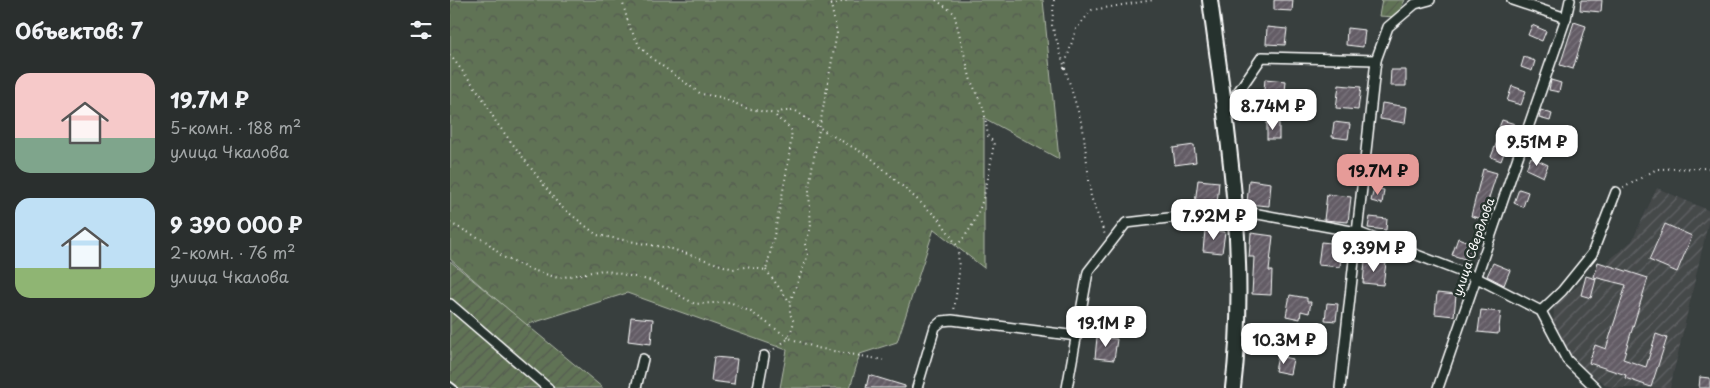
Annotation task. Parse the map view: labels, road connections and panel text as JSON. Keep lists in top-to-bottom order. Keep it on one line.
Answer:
{"streets":{"street":["улица Свердлова"]},"page":{"heading":"Объектов: 7","list":[{"name":"19.7M ₽","note":"5-комн. · 188 m² · улица Чкалова"},{"name":"9 390 000 ₽","note":"2-комн. · 76 m² · улица Чкалова"}],"price":["8.74M ₽","9.51M ₽","19.7M ₽","7.92M ₽","9.39M ₽","19.1M ₽","10.3M ₽"]}}
